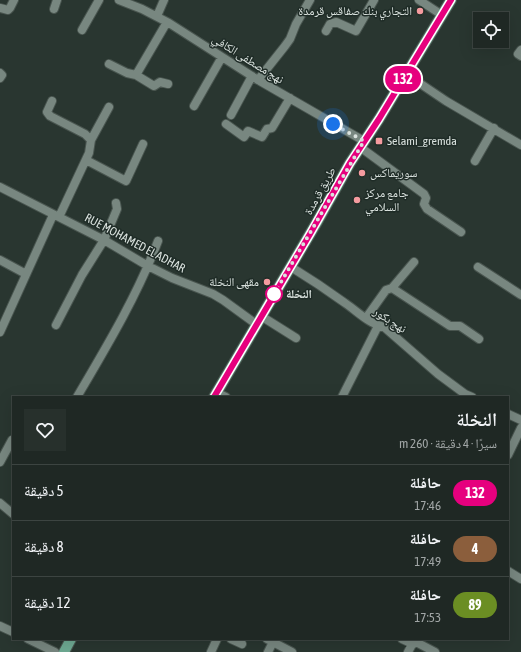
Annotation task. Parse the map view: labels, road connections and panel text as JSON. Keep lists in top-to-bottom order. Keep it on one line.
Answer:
{"streets":{"main road":["طريق قرمدة"],"street":["نهج مصطفى الكافي","RUE MOHAMED EL ADHAR","نهج بكور"]},"crossings":[["نهج مصطفى الكافي","طريق قرمدة"],["طريق قرمدة","RUE MOHAMED EL ADHAR"],["طريق قرمدة","نهج بكور"]],"places":{"other":["التجاري بنك صفاقس قرمدة","سوريماكس","جامع مركز السلامي","مقهى النخلة","النخلة"],"transit":["Selami_gremda"]},"lines":["bus line 132"],"page":{"on_map":"132","heading":["النخلة","سيرًا · 4 دقيقة · 260 m"],"list":[{"mark":"132","name":"حافلة","note":"17:46","value":"5 دقيقة"},{"mark":"4","name":"حافلة","note":"17:49","value":"8 دقيقة"},{"mark":"89","name":"حافلة","note":"17:53","value":"12 دقيقة"}]}}
